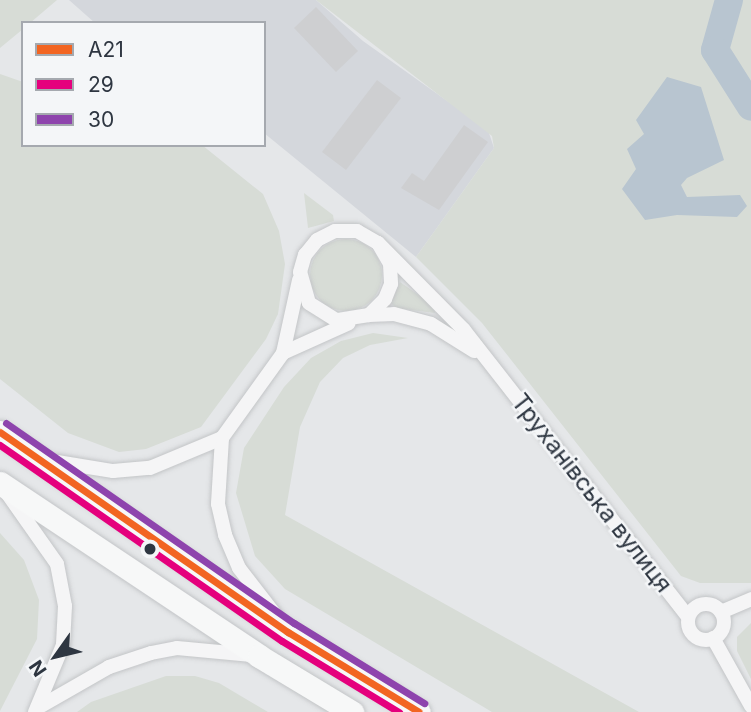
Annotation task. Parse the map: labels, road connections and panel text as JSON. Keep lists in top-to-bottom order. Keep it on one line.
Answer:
{"streets":{"street":["Труханівська вулиця"]},"lines":["transit line 30","transit line А21","transit line 29"],"legend":["А21","29","30"],"north":"bottom left"}
